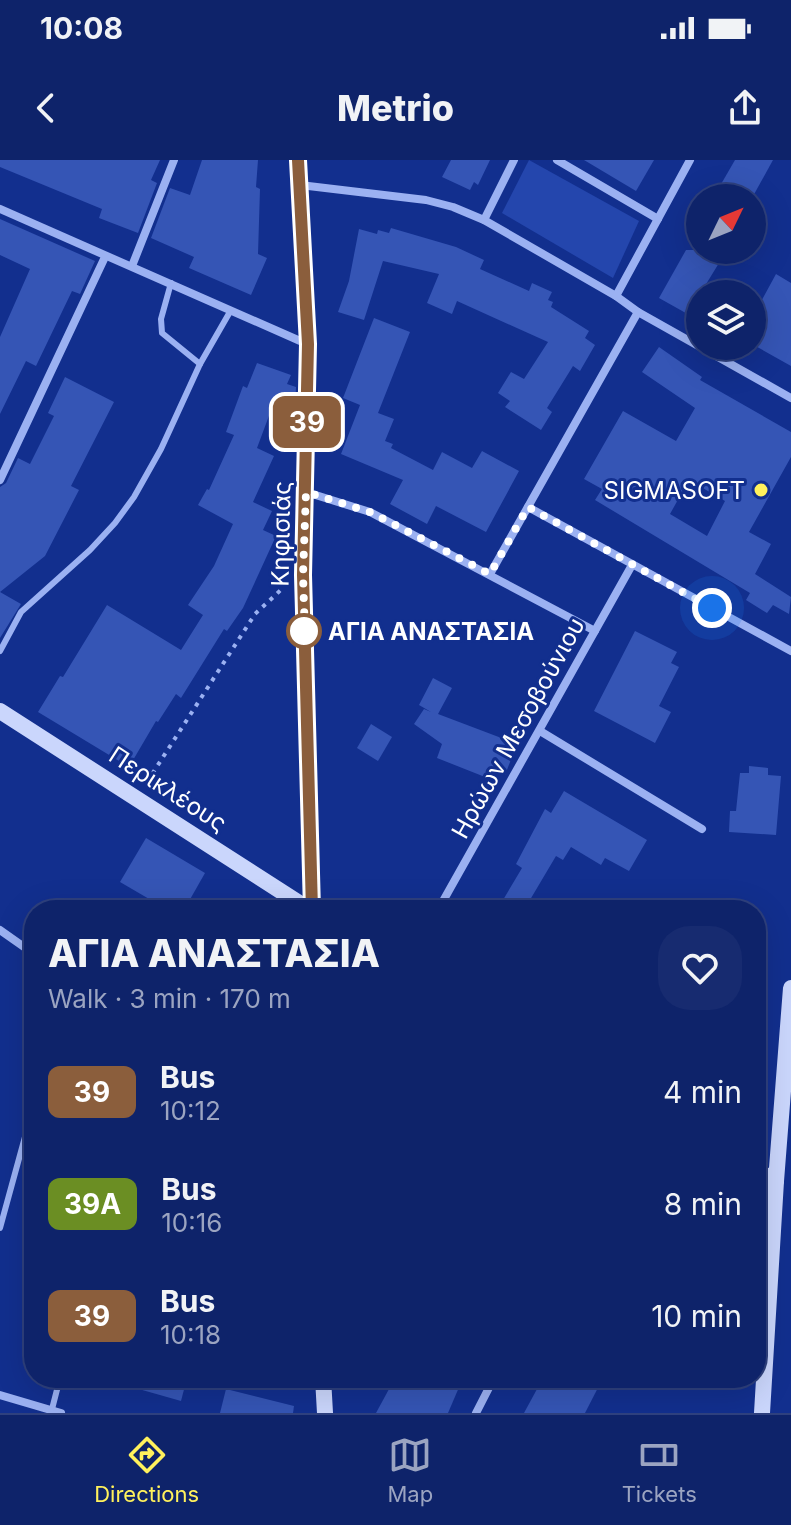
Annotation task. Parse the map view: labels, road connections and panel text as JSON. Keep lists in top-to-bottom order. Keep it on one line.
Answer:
{"streets":{"street":["Κηφισιάς","Ηρώων Μεσοβούνιου","Περικλέους"]},"places":["SIGMASOFT","ΑΓΙΑ ΑΝΑΣΤΑΣΙΑ"],"lines":["bus line 39"],"north":"top right","page":{"status":"10:08","header":"Metrio","on_map":"39","heading":["ΑΓΙΑ ΑΝΑΣΤΑΣΙΑ","Walk · 3 min · 170 m"],"list":[{"mark":"39","name":"Bus","note":"10:12","value":"4 min"},{"mark":"39Α","name":"Bus","note":"10:16","value":"8 min"},{"mark":"39","name":"Bus","note":"10:18","value":"10 min"}],"tabs":["Directions","Map","Tickets"]}}
